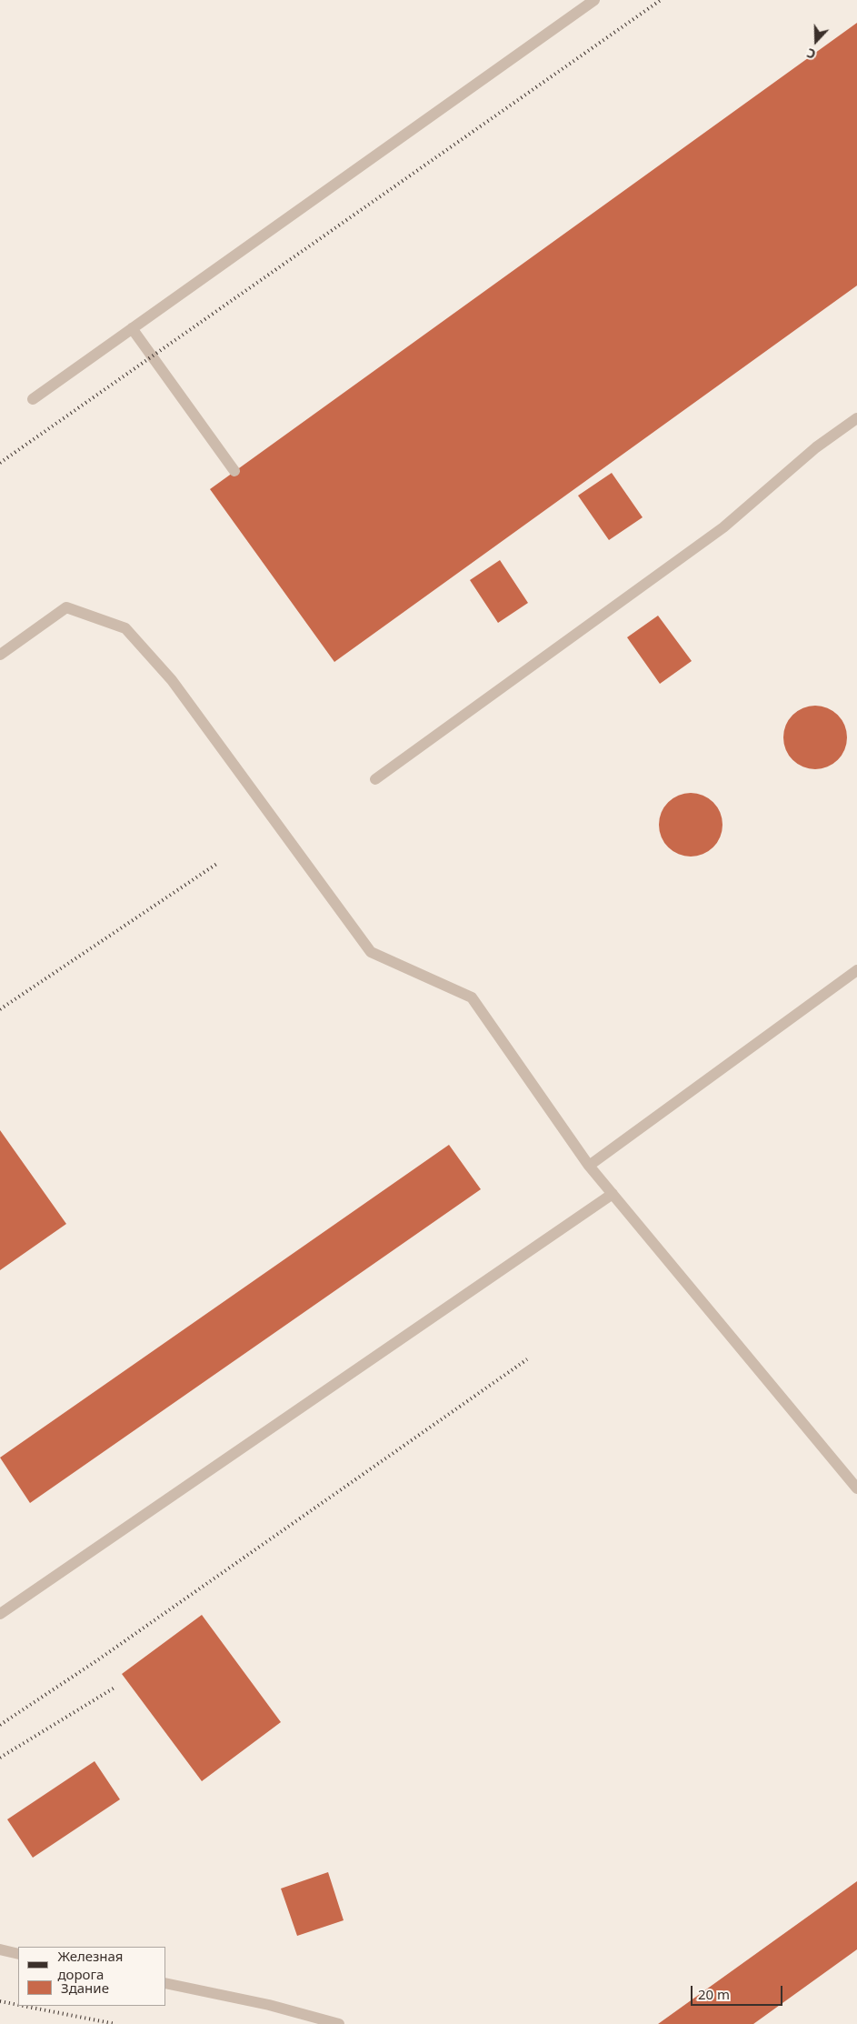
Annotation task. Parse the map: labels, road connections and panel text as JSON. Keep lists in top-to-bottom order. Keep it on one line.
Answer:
{"legend":["Железная дорога","Здание"],"scale_bar":"20 m","north":"bottom"}
